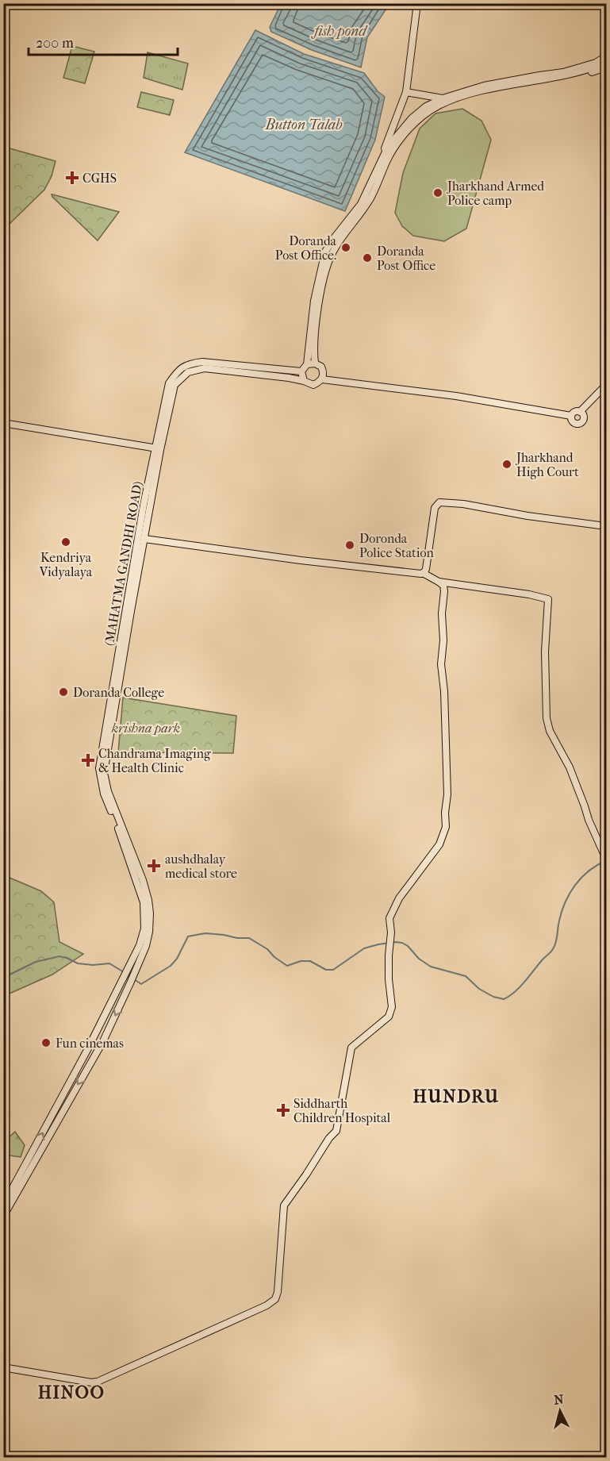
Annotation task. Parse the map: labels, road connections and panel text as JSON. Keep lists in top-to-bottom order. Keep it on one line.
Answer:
{"streets":{"main road":["(MAHATMA GANDHI ROAD)"]},"districts":["HUNDRU","HINOO"],"water":["fish pond","Button Talab"],"parks":["krishna park"],"places":{"health":["CGHS","Chandrama Imaging & Health Clinic","aushdhalay medical store","Siddharth Children Hospital"],"other":["Jharkhand Armed Police camp","Doranda Post Office.","Doranda Post Office","Jharkhand High Court","Kendriya Vidyalaya","Doronda Police Station","Doranda College","Fun cinemas"]},"scale_bar":"200 m","north":"top"}
